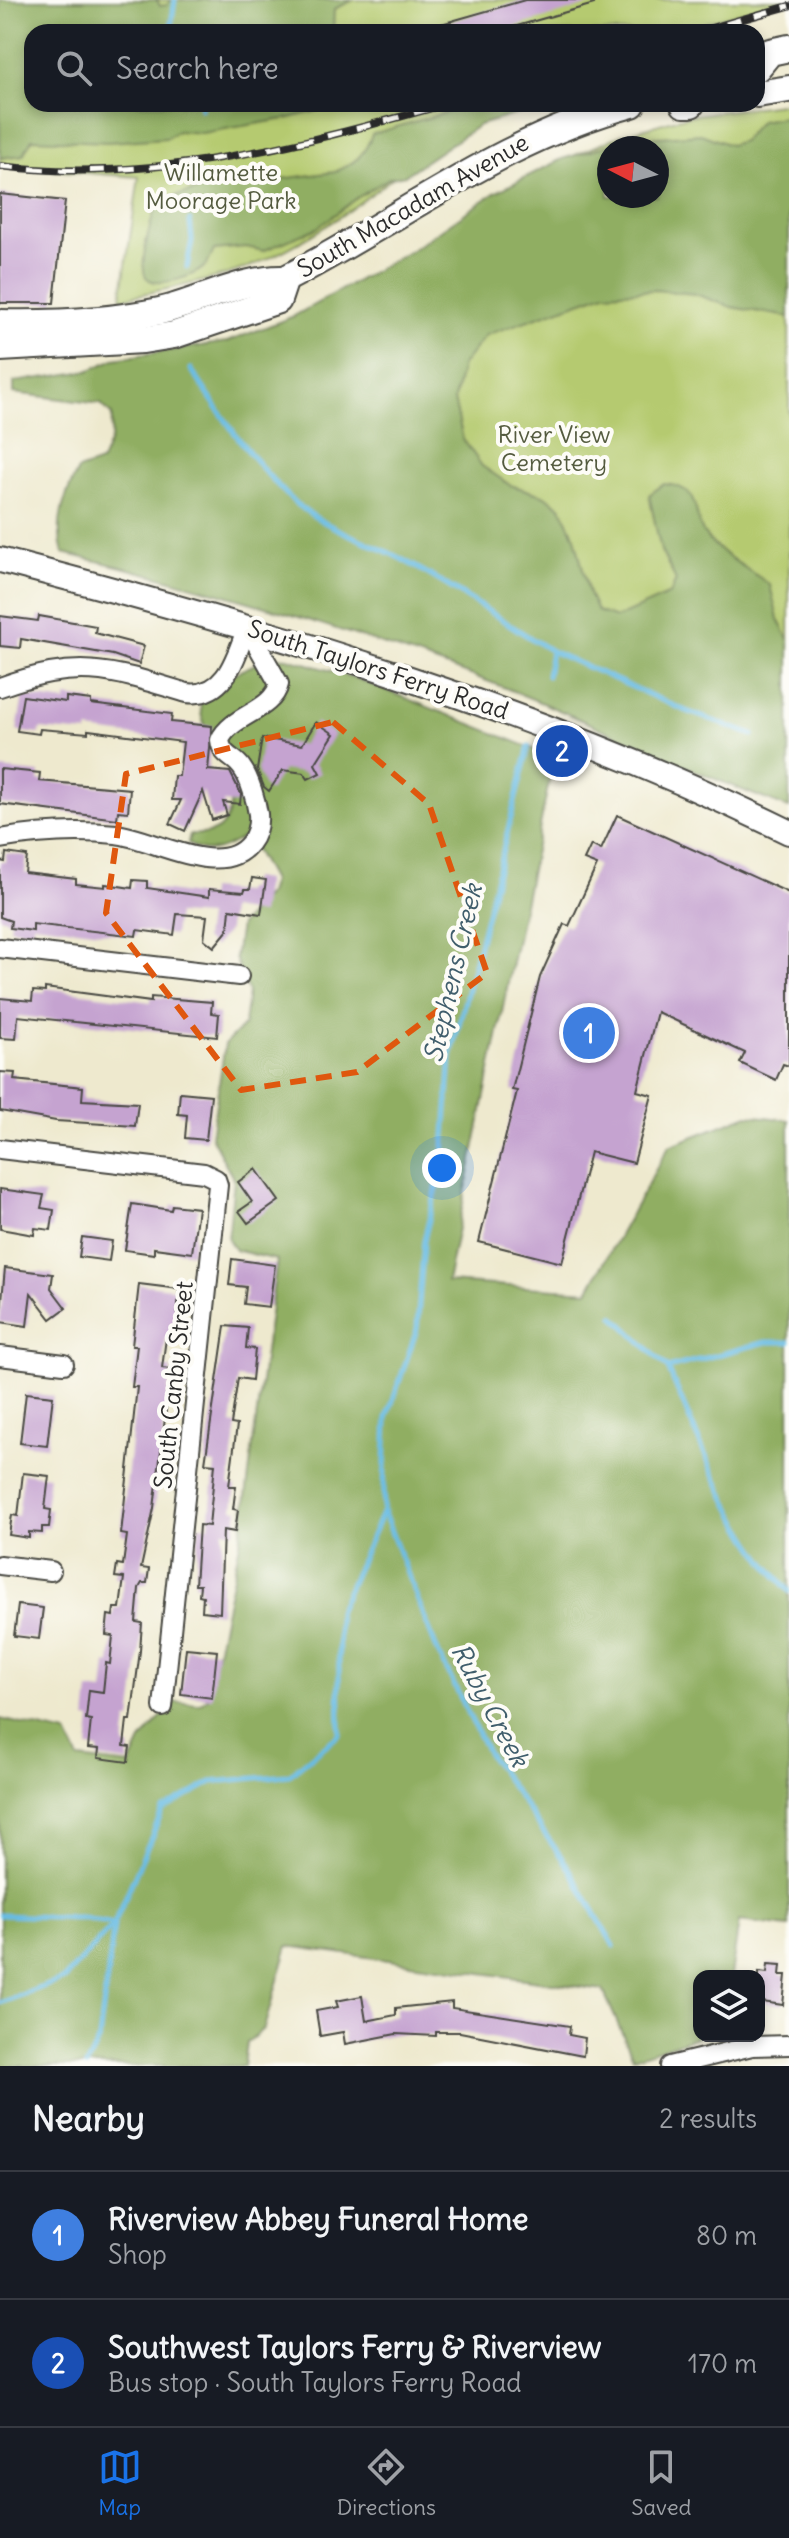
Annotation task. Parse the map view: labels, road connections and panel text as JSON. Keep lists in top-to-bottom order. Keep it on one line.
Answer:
{"streets":{"main road":["South Macadam Avenue","South Taylors Ferry Road"],"street":["South Canby Street"]},"water":["Stephens Creek","Ruby Creek"],"parks":["Willamette Moorage Park","River View Cemetery"],"north":"left","page":{"search":"Search here","pins":["2","1"],"heading":["Nearby","2 results"],"list":[{"mark":"1","name":"Riverview Abbey Funeral Home","note":"Shop","value":"80 m"},{"mark":"2","name":"Southwest Taylors Ferry & Riverview","note":"Bus stop · South Taylors Ferry Road","value":"170 m"}],"nav":["Map","Directions","Saved"]}}
